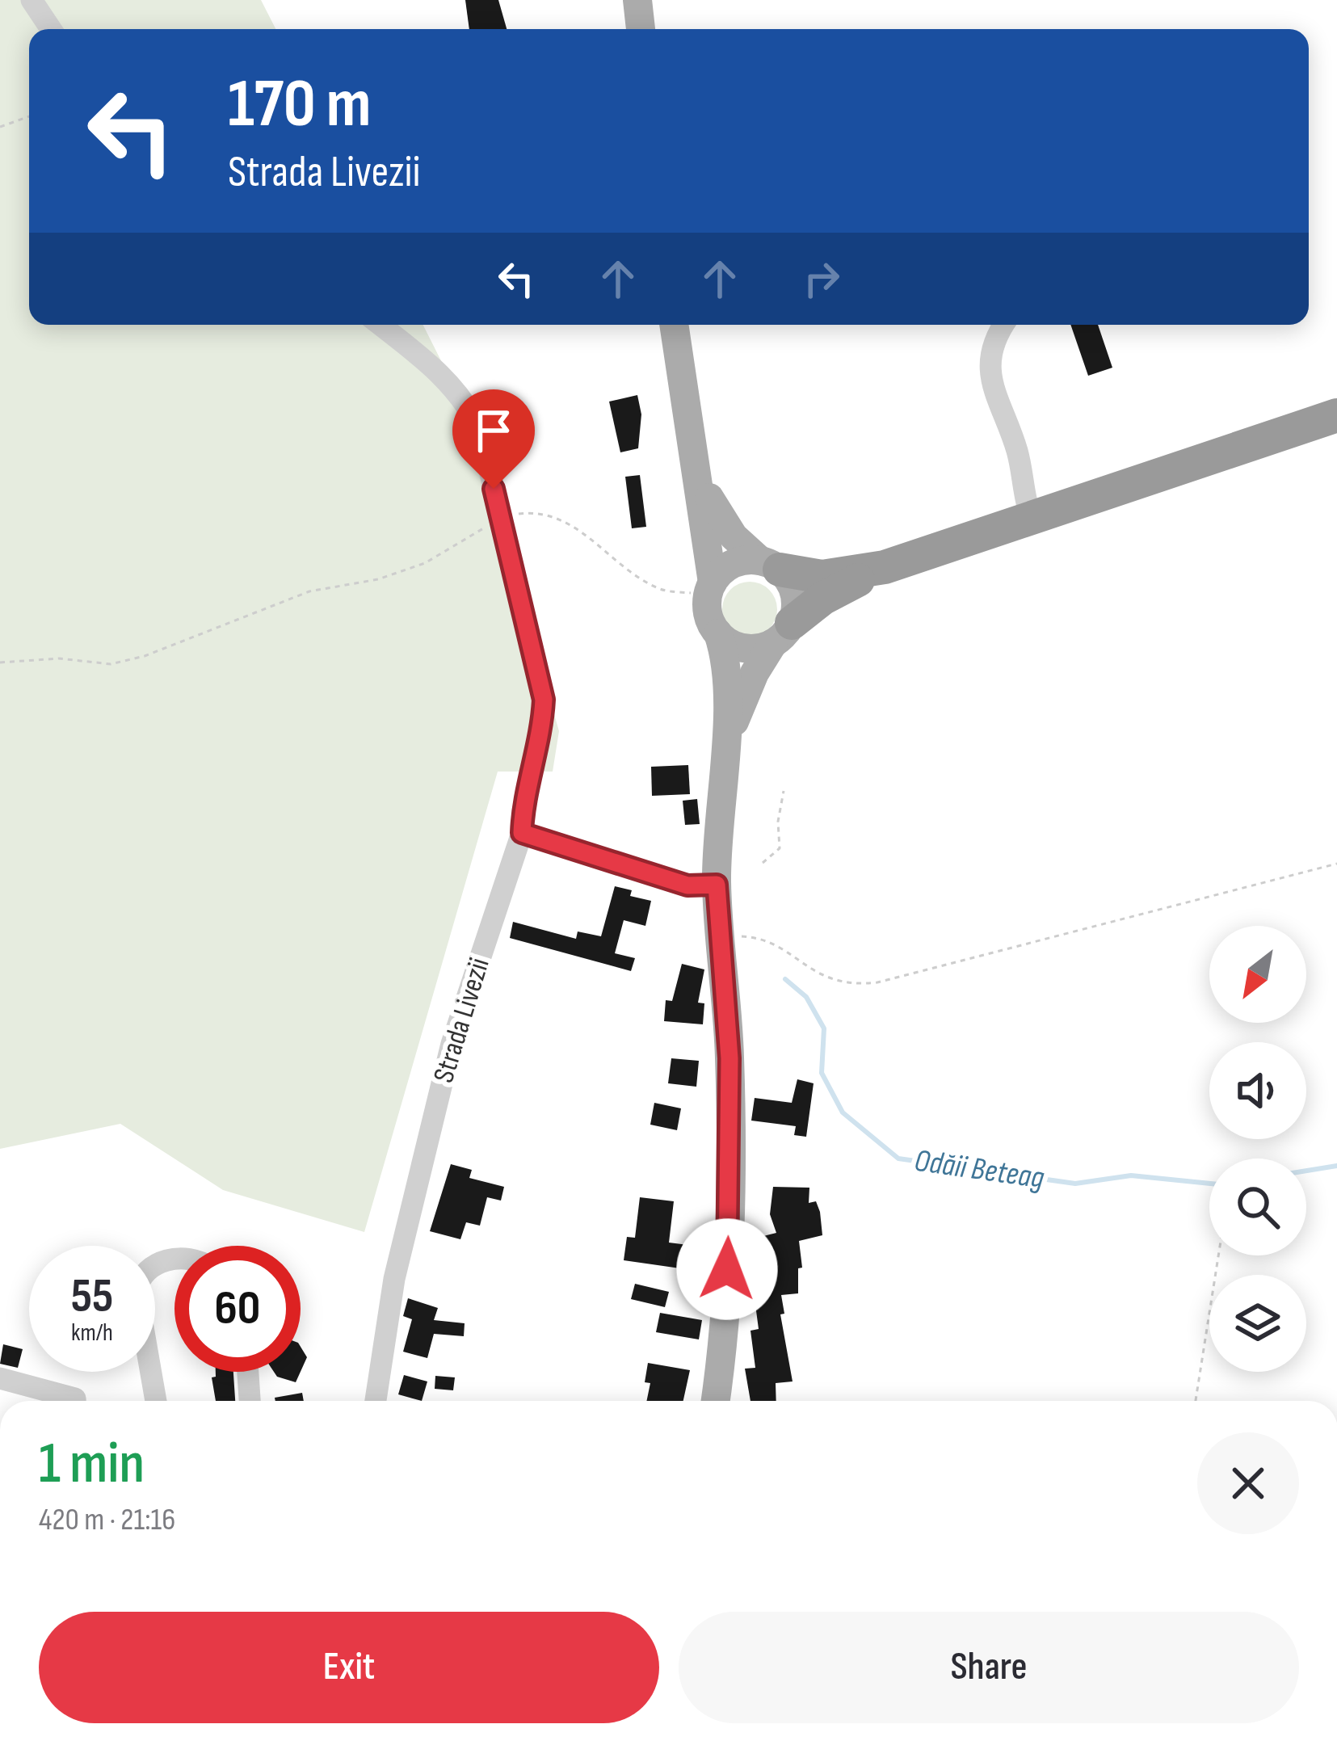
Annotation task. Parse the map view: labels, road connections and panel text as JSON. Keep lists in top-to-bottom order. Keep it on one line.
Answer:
{"streets":{"street":["Strada Livezii"]},"water":["Odăii Beteag"],"north":"bottom left","page":{"turn":["170 m","Strada Livezii"],"speed":"55 km/h","limit":"60","heading":["1 min","420 m · 21:16"],"buttons":["Exit","Share"]}}
